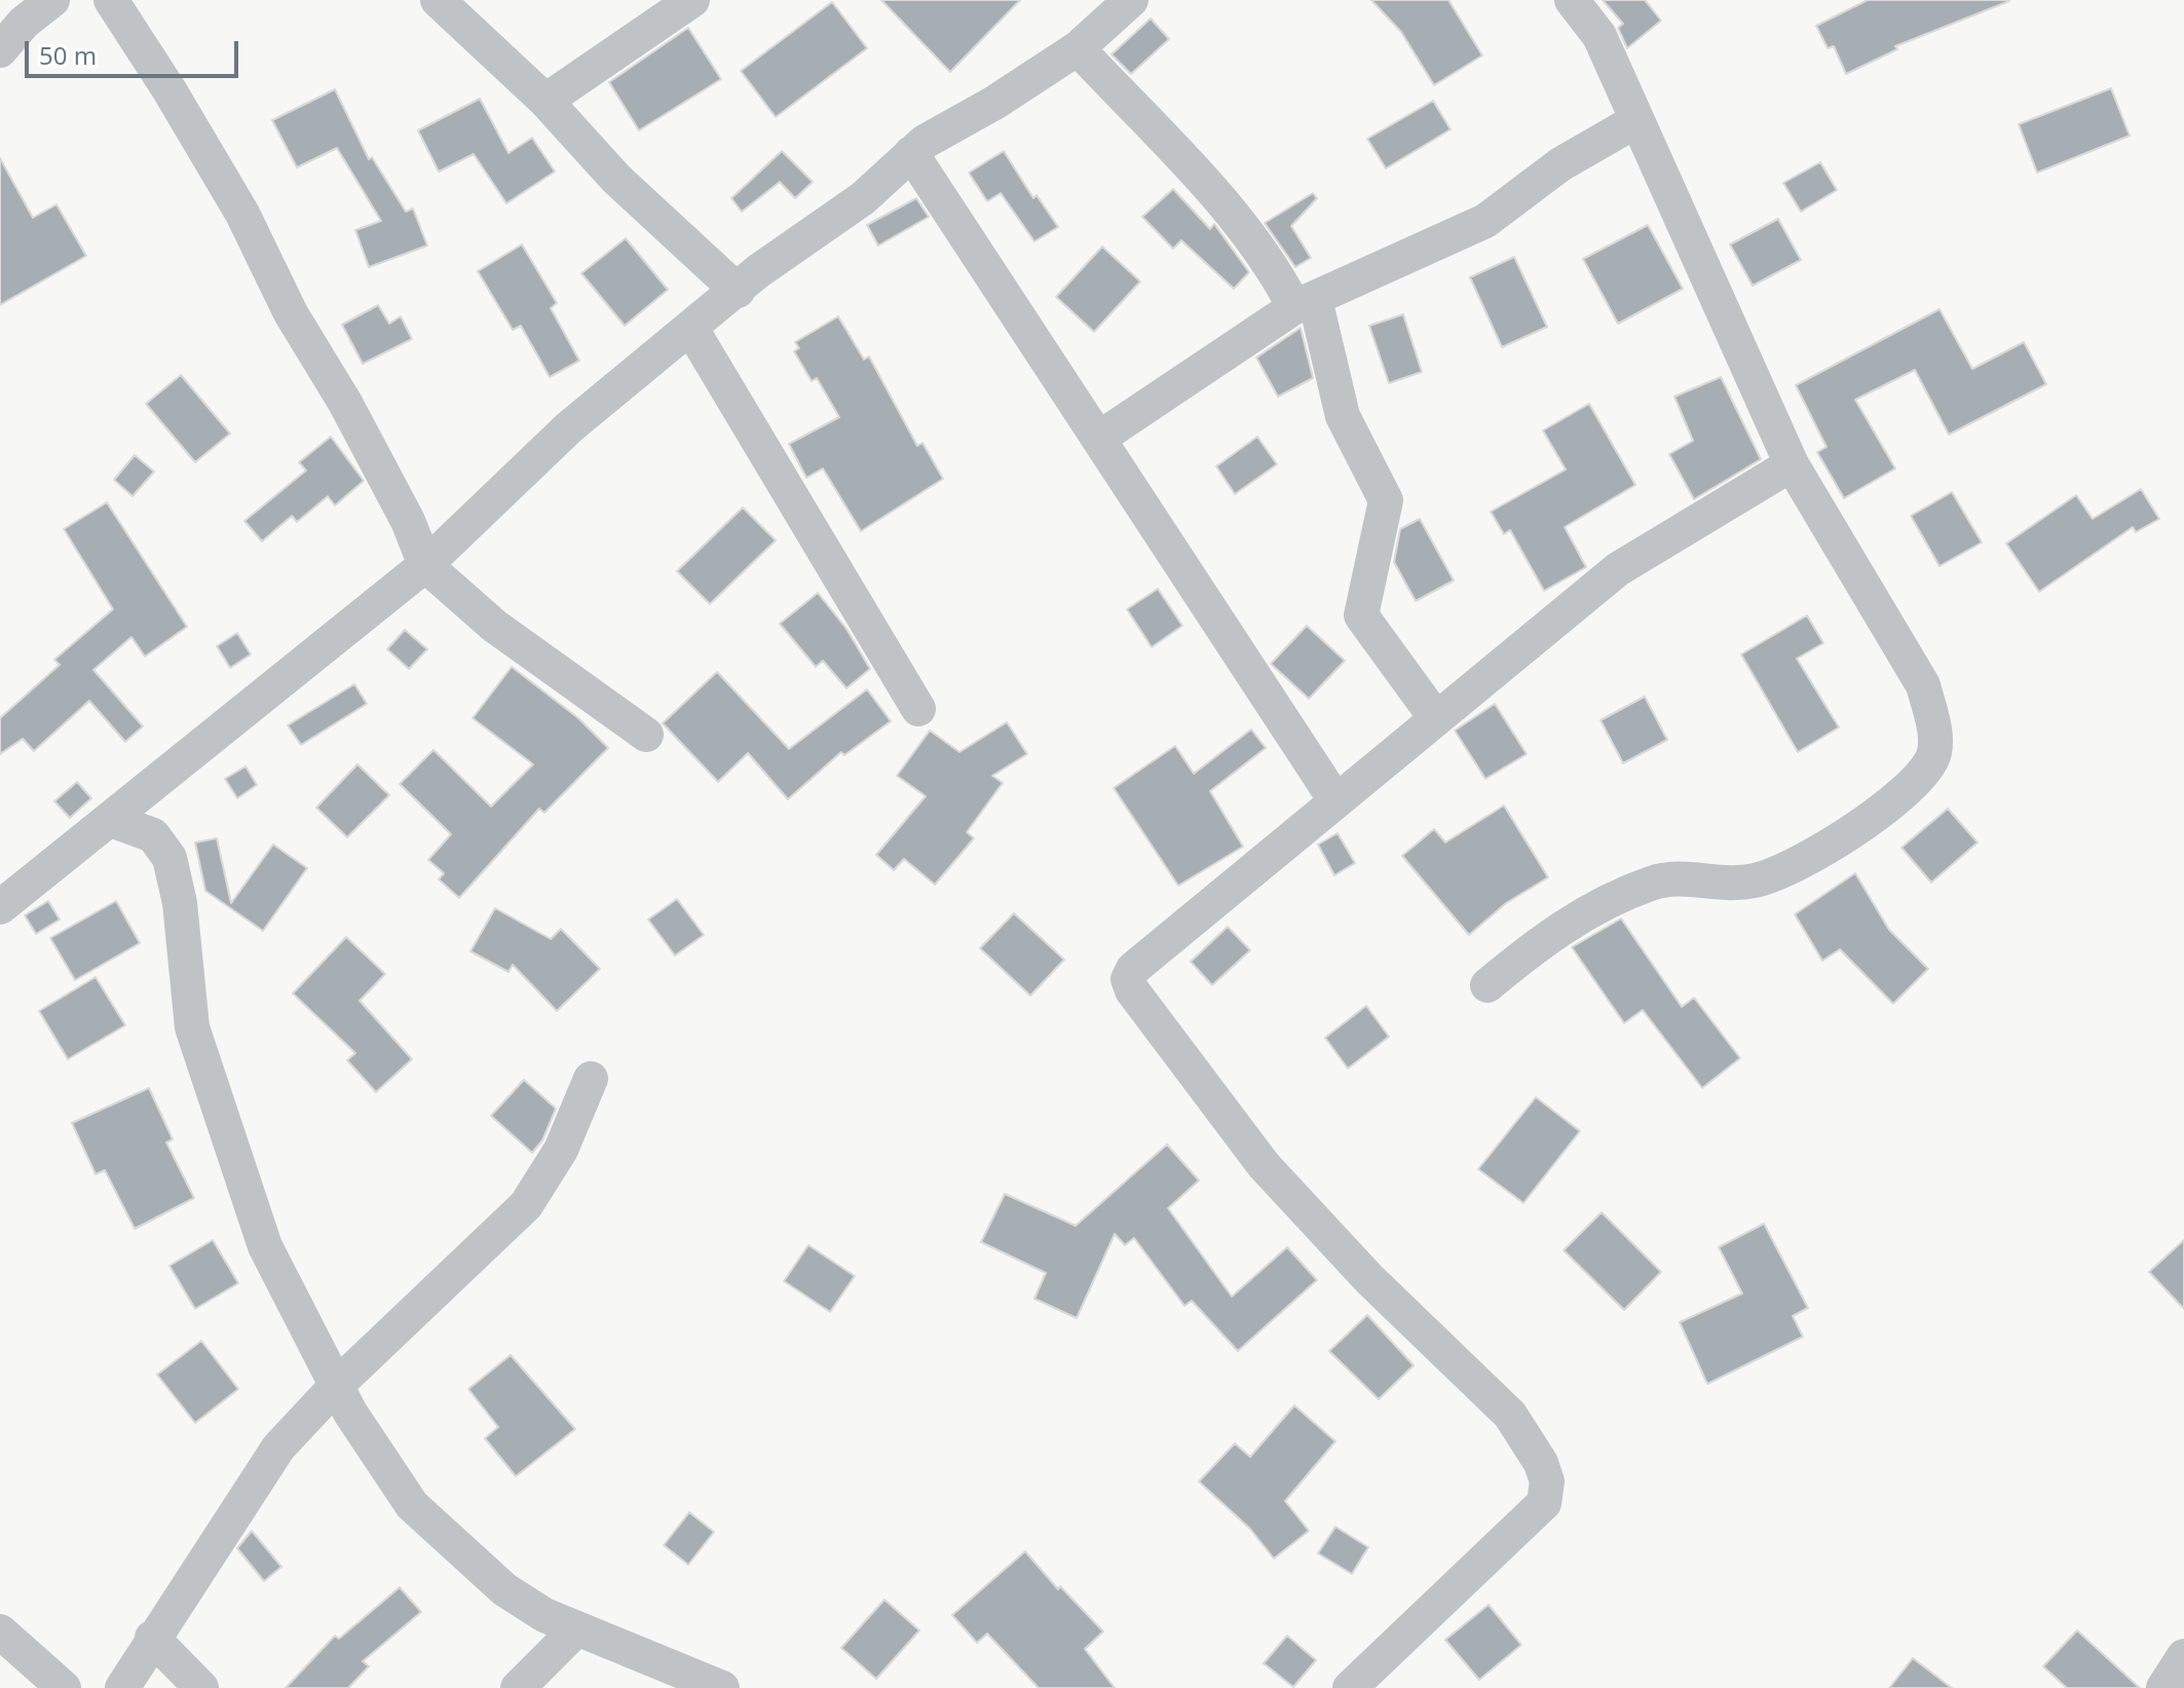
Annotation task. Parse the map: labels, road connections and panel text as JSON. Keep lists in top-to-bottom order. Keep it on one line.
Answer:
{"scale_bar":"50 m"}
